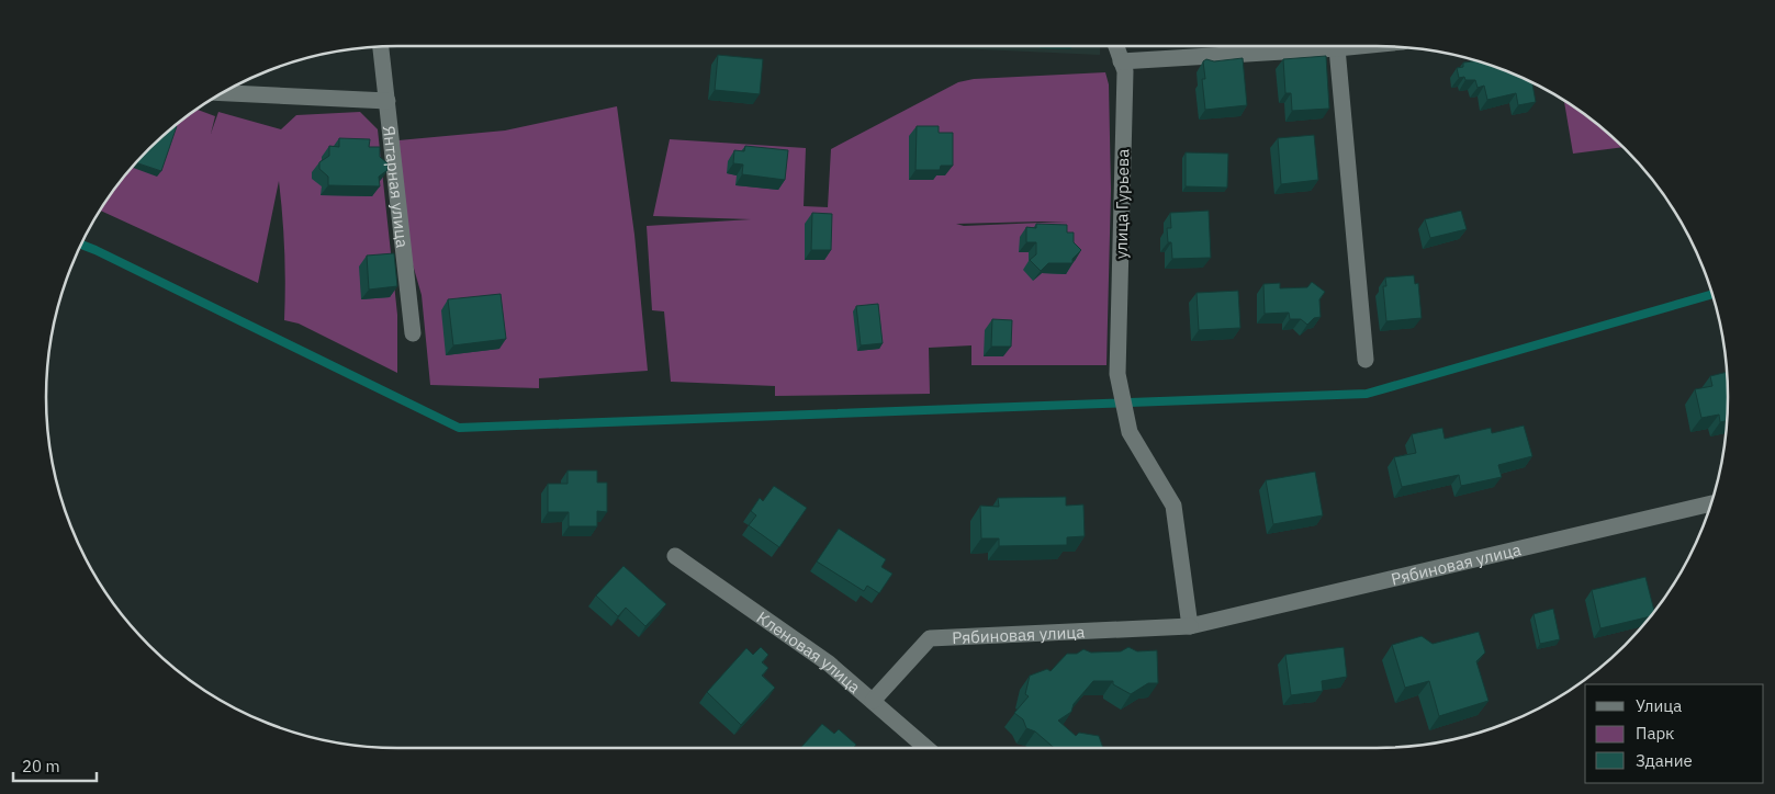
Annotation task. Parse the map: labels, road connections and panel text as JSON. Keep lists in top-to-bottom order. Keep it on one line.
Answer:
{"streets":{"street":["Янтарная улица","улица Гурьева","Рябиновая улица","Кленовая улица"]},"crossings":[["улица Гурьева","Рябиновая улица"],["Рябиновая улица","Кленовая улица"]],"legend":["Улица","Парк","Здание"],"scale_bar":"20 m"}
